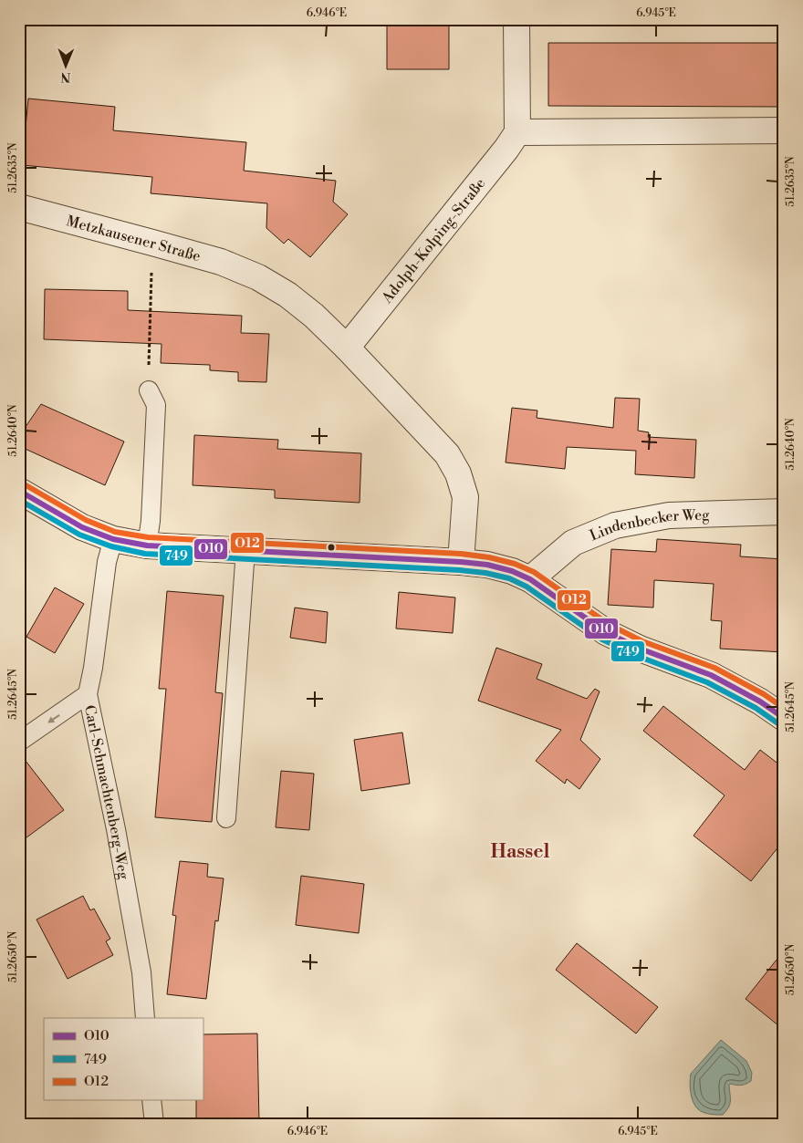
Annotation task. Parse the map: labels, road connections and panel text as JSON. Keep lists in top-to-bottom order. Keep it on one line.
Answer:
{"streets":{"street":["Metzkausener Straße","Adolph-Kolping-Straße","Lindenbecker Weg"],"lane":["Carl-Schmachtenberg-Weg"]},"crossings":[["Metzkausener Straße","Adolph-Kolping-Straße"]],"districts":["Hassel"],"lines":["transit line O12","transit line O10","transit line 749"],"legend":["O10","749","O12"],"north":"bottom","coordinates":["6.946°E","6.945°E","51.2635°N","51.2640°N","51.2645°N","51.2650°N"]}
